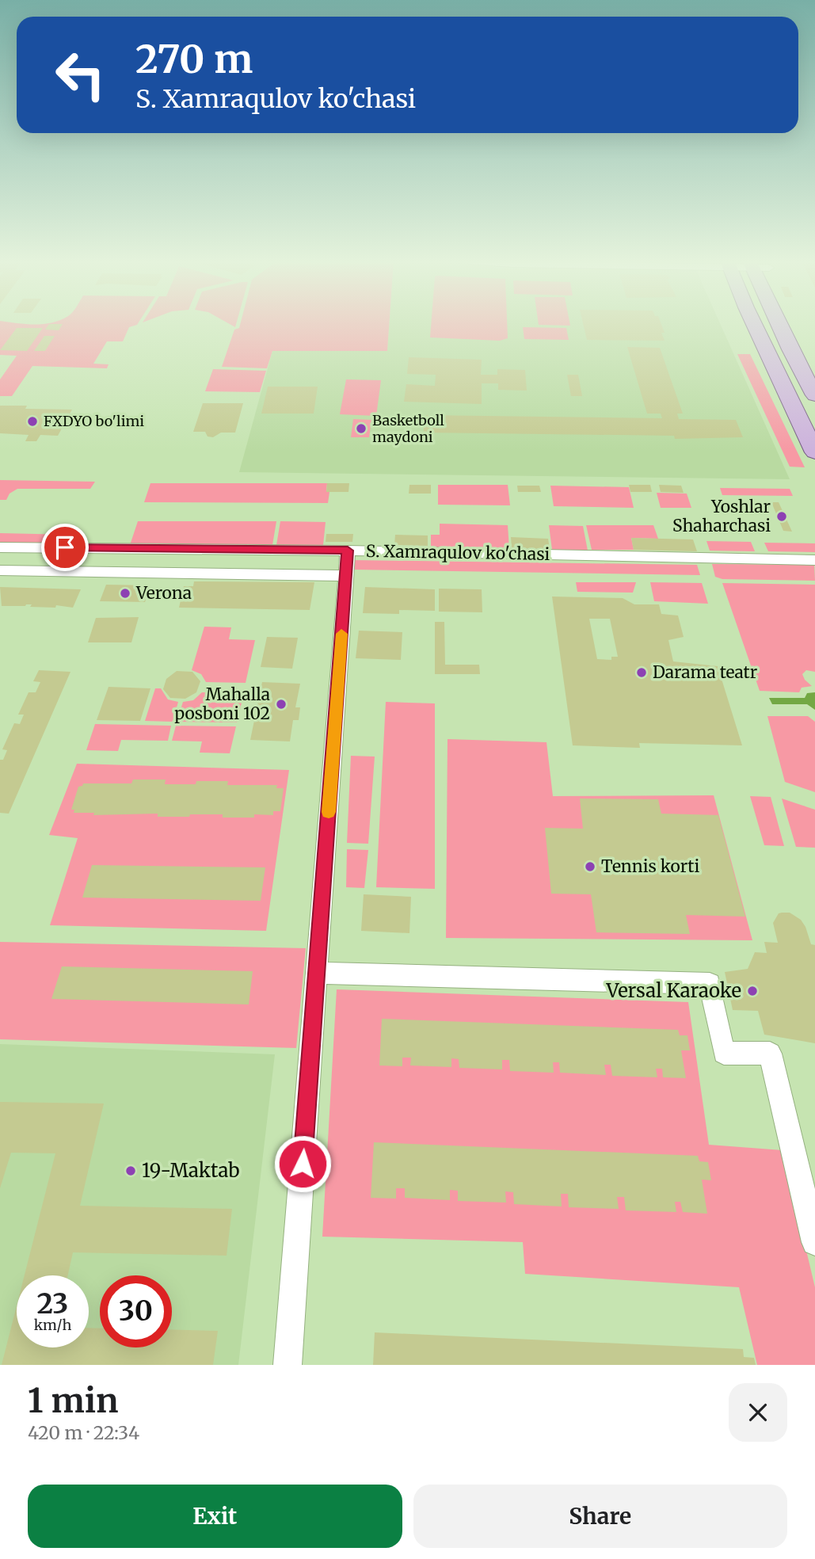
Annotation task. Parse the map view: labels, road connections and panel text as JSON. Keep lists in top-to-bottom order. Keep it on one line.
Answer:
{"streets":{"street":["S. Xamraqulov ko'chasi"]},"places":["FXDYO bo'limi","Basketboll maydoni","Yoshlar Shaharchasi","Verona","Darama teatr","Mahalla posboni 102","Tennis korti","Versal Karaoke","19-Maktab"],"page":{"turn":["270 m","S. Xamraqulov ko'chasi"],"speed":"23 km/h","limit":"30","heading":["1 min","420 m · 22:34"],"buttons":["Exit","Share"]}}
